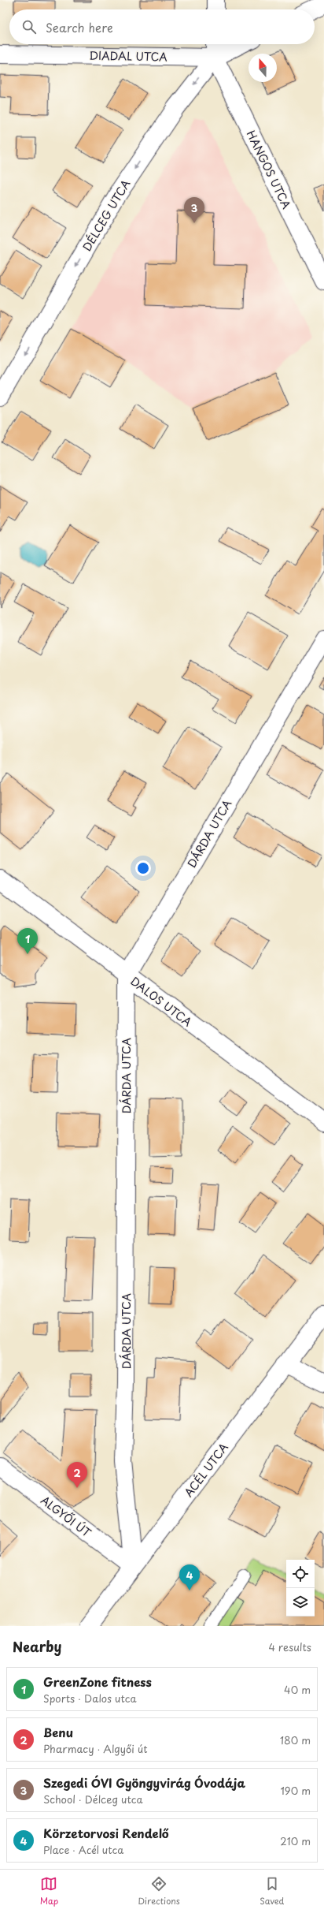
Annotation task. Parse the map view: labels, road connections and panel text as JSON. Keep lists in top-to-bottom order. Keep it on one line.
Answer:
{"streets":{"street":["DIADAL UTCA","HANGOS UTCA","DÉLCEG UTCA","DÁRDA UTCA","DALOS UTCA","ACÉL UTCA","ALGYŐI ÚT"]},"crossings":[["DIADAL UTCA","HANGOS UTCA"],["DIADAL UTCA","DÉLCEG UTCA"],["HANGOS UTCA","DÉLCEG UTCA"],["DÁRDA UTCA","DALOS UTCA"],["DÁRDA UTCA","ACÉL UTCA"],["DÁRDA UTCA","ALGYŐI ÚT"],["ACÉL UTCA","ALGYŐI ÚT"]],"one_way":["DÉLCEG UTCA"],"north":"top","page":{"search":"Search here","pins":["3","1","2","4"],"heading":["Nearby","4 results"],"list":[{"mark":"1","name":"GreenZone fitness","note":"Sports · Dalos utca","value":"40 m"},{"mark":"2","name":"Benu","note":"Pharmacy · Algyői út","value":"180 m"},{"mark":"3","name":"Szegedi ÓVI Gyöngyvirág Óvodája","note":"School · Délceg utca","value":"190 m"},{"mark":"4","name":"Körzetorvosi Rendelő","note":"Place · Acél utca","value":"210 m"}],"nav":["Map","Directions","Saved"]}}
